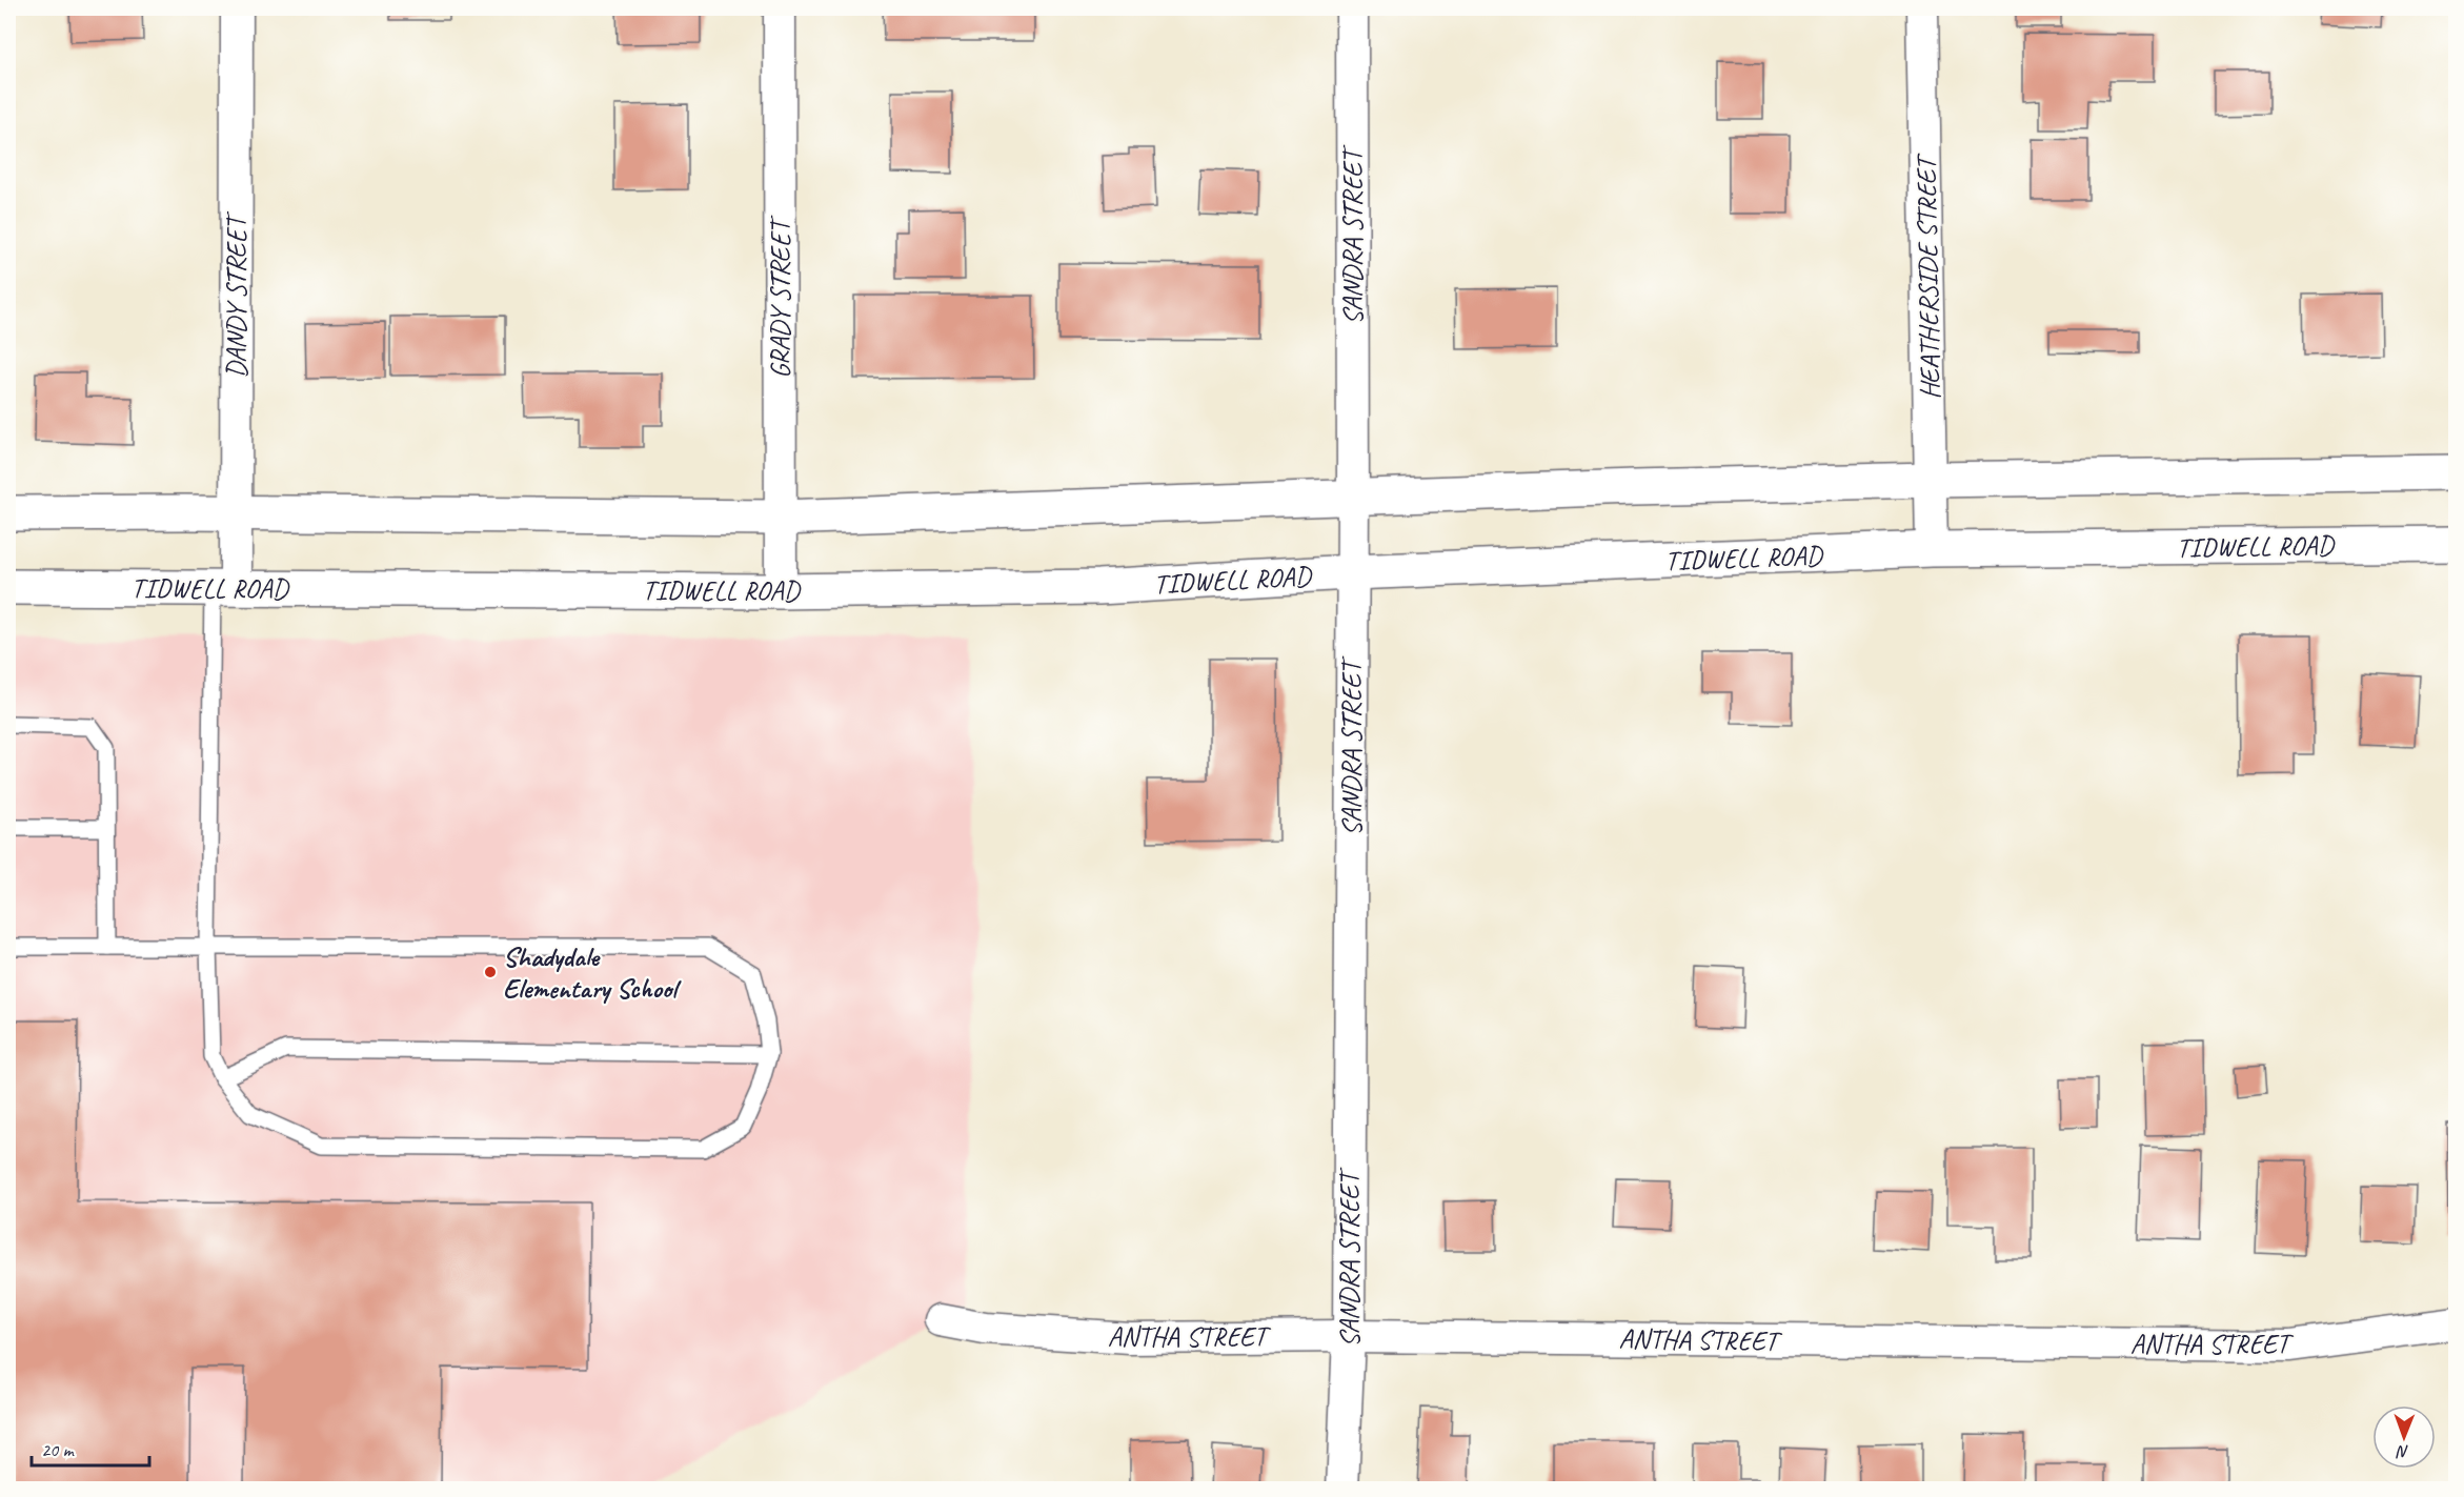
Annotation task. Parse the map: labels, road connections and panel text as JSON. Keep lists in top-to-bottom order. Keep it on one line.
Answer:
{"streets":{"main road":["TIDWELL ROAD"],"street":["SANDRA STREET","HEATHERSIDE STREET","DANDY STREET","GRADY STREET","ANTHA STREET"]},"crossings":[["SANDRA STREET","TIDWELL ROAD"],["SANDRA STREET","ANTHA STREET"],["HEATHERSIDE STREET","TIDWELL ROAD"],["DANDY STREET","TIDWELL ROAD"],["GRADY STREET","TIDWELL ROAD"]],"places":["Shadydale Elementary School"],"scale_bar":"20 m","north":"bottom"}
